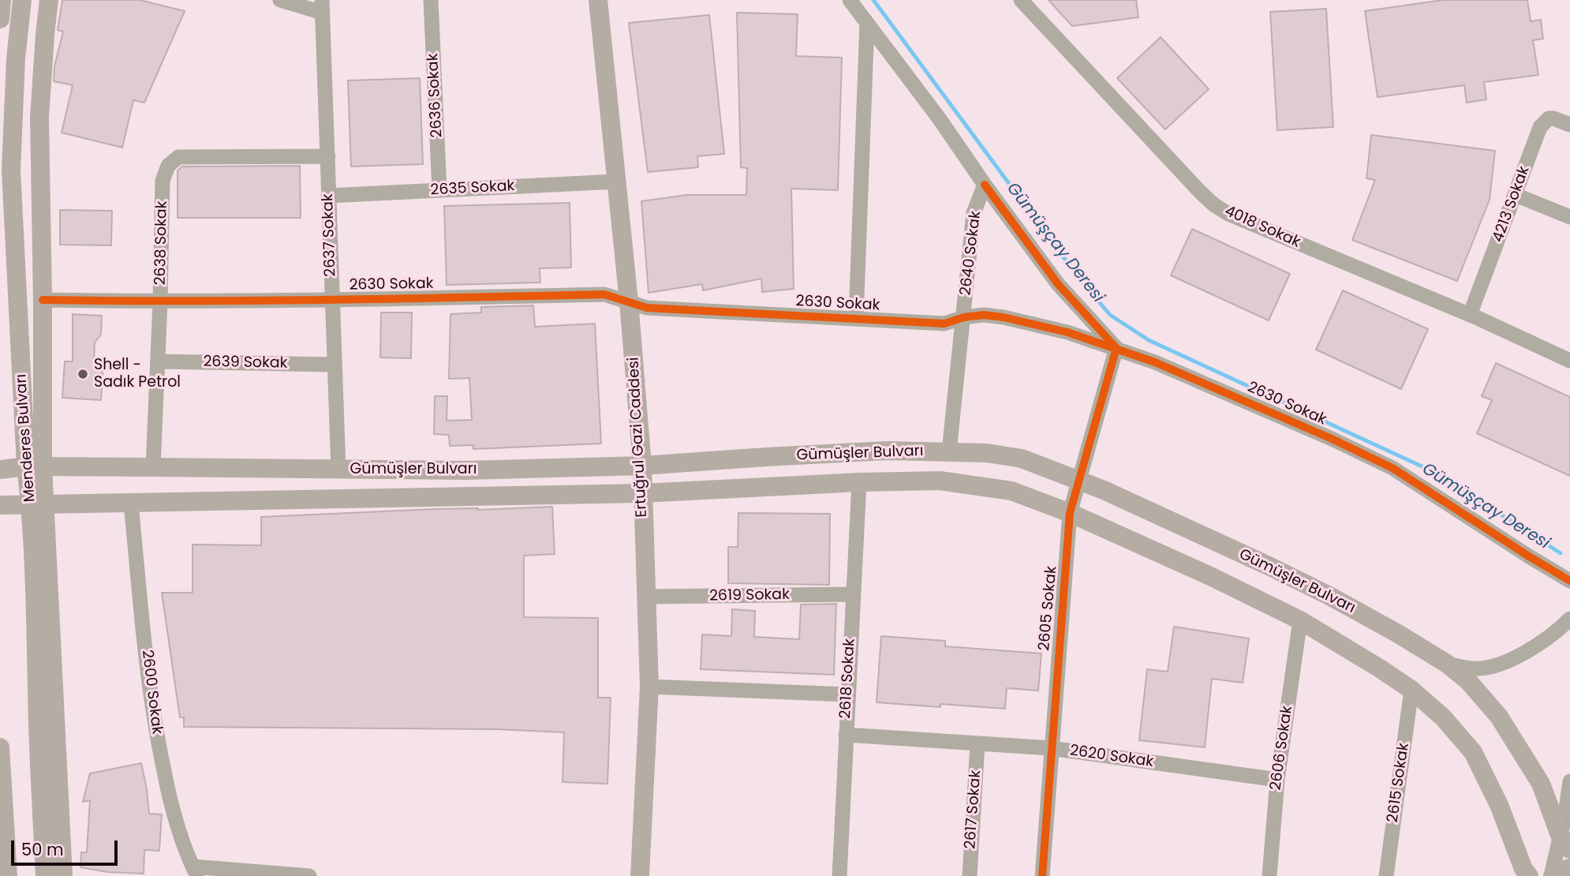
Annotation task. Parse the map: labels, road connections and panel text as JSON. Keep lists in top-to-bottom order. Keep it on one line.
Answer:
{"streets":{"main road":["Ertuğrul Gazi Caddesi","Menderes Bulvarı","Gümüşler Bulvarı"],"street":["2636 Sokak","2635 Sokak","4213 Sokak","4018 Sokak","2637 Sokak","2638 Sokak","2640 Sokak","2630 Sokak","2639 Sokak","2619 Sokak","2605 Sokak","2618 Sokak","2600 Sokak","2606 Sokak","2620 Sokak","2615 Sokak","2617 Sokak"]},"crossings":[["2636 Sokak","2635 Sokak"],["2635 Sokak","2637 Sokak"],["2635 Sokak","Ertuğrul Gazi Caddesi"],["4213 Sokak","4018 Sokak"],["2637 Sokak","2638 Sokak"],["2637 Sokak","2630 Sokak"],["2637 Sokak","2639 Sokak"],["2637 Sokak","Gümüşler Bulvarı"],["2638 Sokak","2630 Sokak"],["2638 Sokak","2639 Sokak"],["2638 Sokak","Gümüşler Bulvarı"],["2640 Sokak","2630 Sokak"],["2640 Sokak","Gümüşler Bulvarı"],["2630 Sokak","Ertuğrul Gazi Caddesi"],["2630 Sokak","2605 Sokak"],["Ertuğrul Gazi Caddesi","Gümüşler Bulvarı"],["Ertuğrul Gazi Caddesi","2619 Sokak"],["Menderes Bulvarı","Gümüşler Bulvarı"],["Gümüşler Bulvarı","2605 Sokak"],["Gümüşler Bulvarı","2618 Sokak"],["Gümüşler Bulvarı","2600 Sokak"],["Gümüşler Bulvarı","2606 Sokak"],["Gümüşler Bulvarı","2615 Sokak"],["2619 Sokak","2618 Sokak"],["2605 Sokak","2620 Sokak"],["2618 Sokak","2620 Sokak"],["2606 Sokak","2620 Sokak"],["2620 Sokak","2617 Sokak"]],"water":["Gümüşçay Deresi"],"places":["Shell - Sadık Petrol"],"scale_bar":"50 m"}
